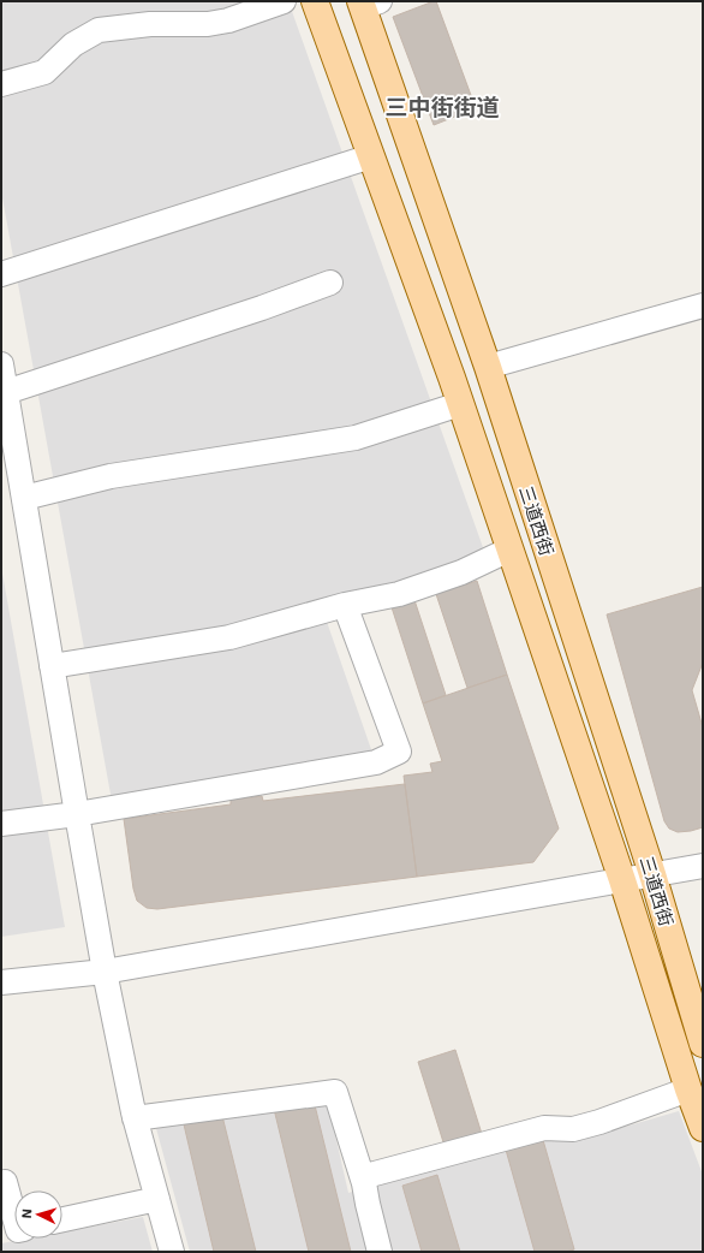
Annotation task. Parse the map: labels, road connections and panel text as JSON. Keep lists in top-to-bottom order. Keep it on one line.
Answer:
{"streets":{"main road":["三道西街"]},"districts":["三中街街道"],"north":"left"}
